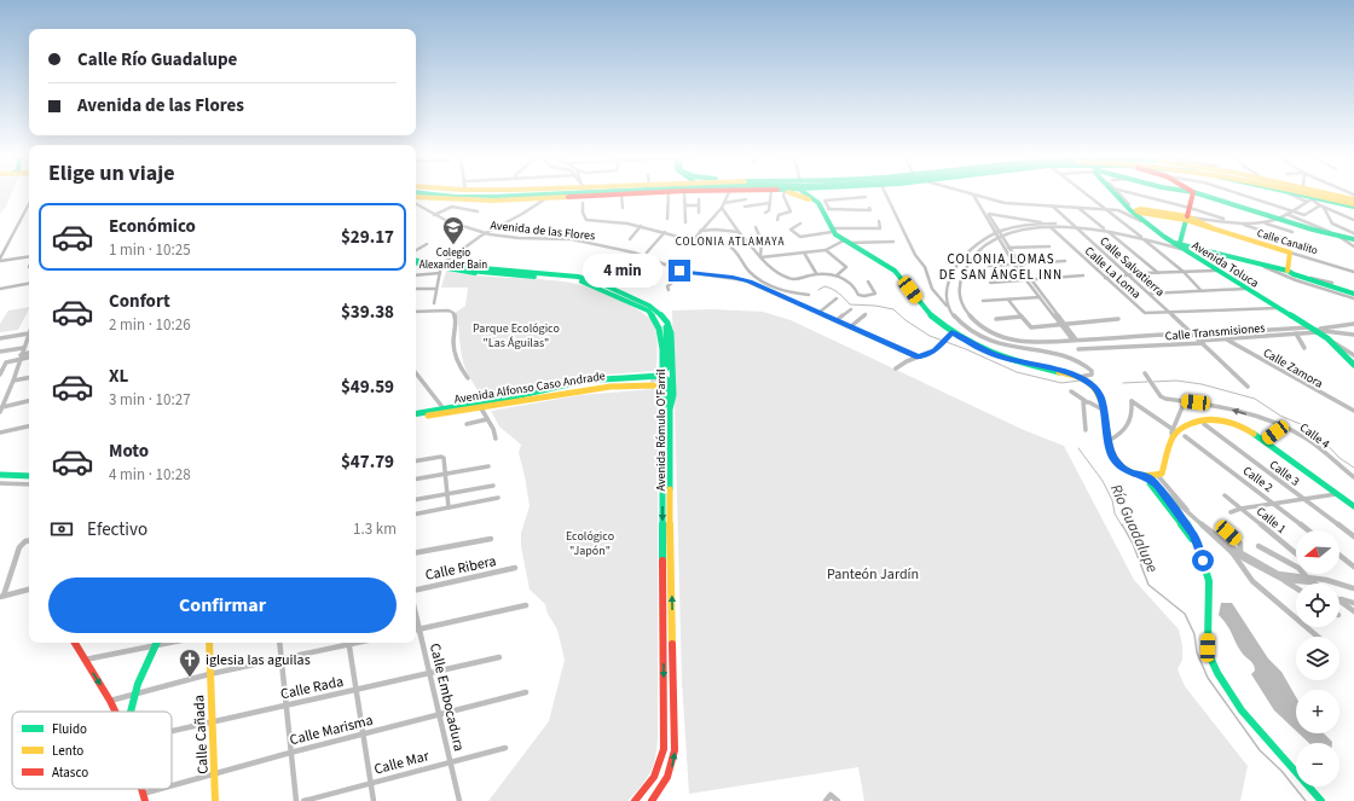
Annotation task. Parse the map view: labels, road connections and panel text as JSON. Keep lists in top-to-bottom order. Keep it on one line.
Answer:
{"streets":{"main road":["Calle Canalito","Avenida Toluca","Avenida Alfonso Caso Andrade","Avenida Rómulo O'Farril","Calle Cañada"],"street":["Avenida de las Flores","Calle Salvatierra","Calle La Loma","Calle Transmisiones","Calle Zamora","Calle 4","Calle 3","Calle 2","Calle 1","Calle Ribera","Calle Rada","Calle Embocadura","Calle Marisma","Calle Mar"]},"crossings":[["Avenida Toluca","Calle La Loma"],["Avenida Toluca","Calle Transmisiones"],["Calle Salvatierra","Calle La Loma"],["Calle Salvatierra","Calle Transmisiones"],["Calle Transmisiones","Calle Zamora"],["Calle Rada","Calle Embocadura"],["Calle Rada","Calle Cañada"],["Calle Embocadura","Calle Marisma"],["Calle Embocadura","Calle Mar"],["Calle Marisma","Calle Cañada"]],"one_way":["Calle 4"],"districts":["COLONIA ATLAMAYA","COLONIA LOMAS DE SAN ÁNGEL INN"],"water":["Río Guadalupe"],"parks":["Parque Ecológico \"Las Águilas\"","Ecológico \"Japón\"","Panteón Jardín"],"places":{"school or university":["Colegio Alexander Bain"],"church":["iglesia las aguilas"]},"legend":["Fluido","Lento","Atasco"],"north":"left","page":{"banner":["Calle Río Guadalupe","Avenida de las Flores"],"heading":"Elige un viaje","list":[{"name":"Económico","note":"1 min · 10:25","value":"$29.17"},{"name":"Confort","note":"2 min · 10:26","value":"$39.38"},{"name":"XL","note":"3 min · 10:27","value":"$49.59"},{"name":"Moto","note":"4 min · 10:28","value":"$47.79"}],"bubble":"4 min","pay":["Efectivo","1.3 km"],"map_buttons":["+","−"],"buttons":"Confirmar"}}
